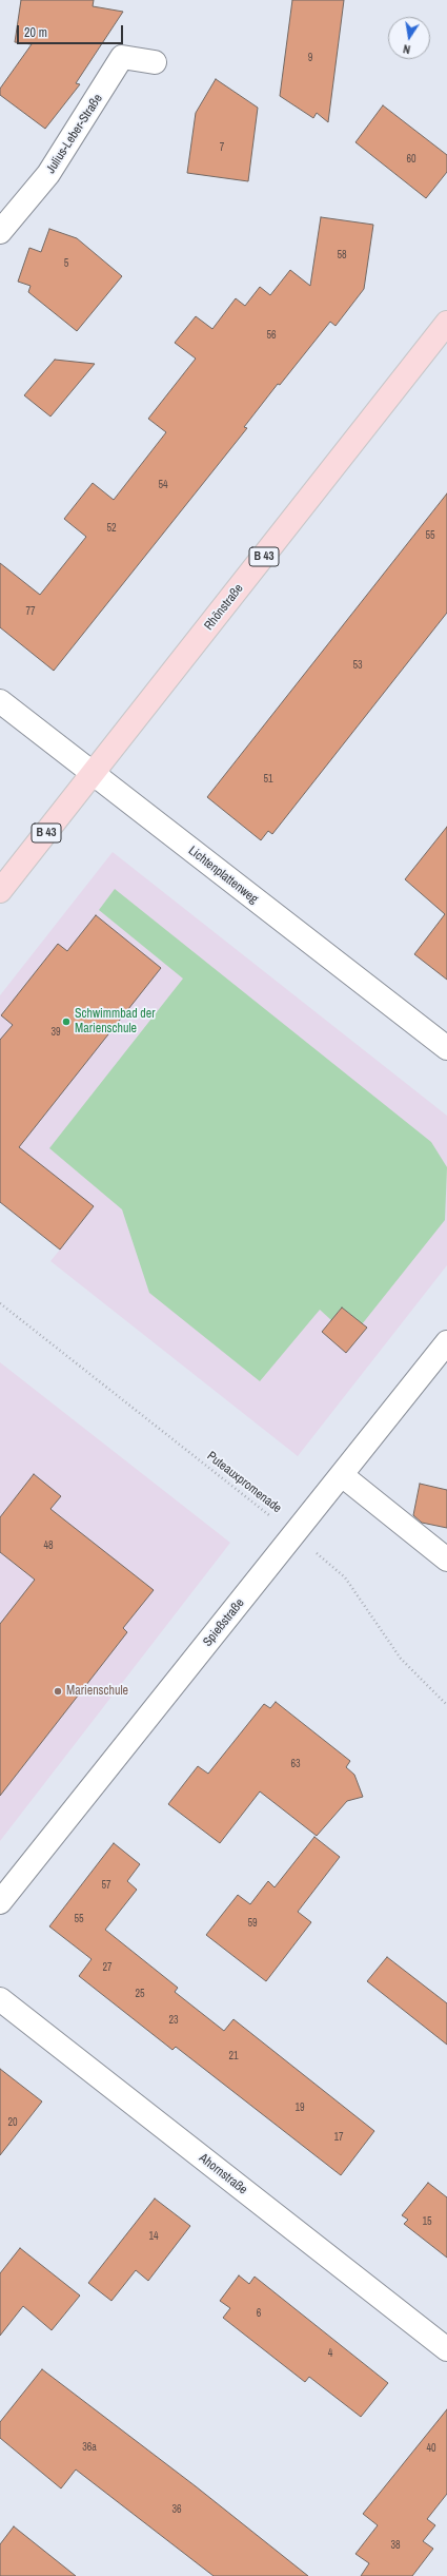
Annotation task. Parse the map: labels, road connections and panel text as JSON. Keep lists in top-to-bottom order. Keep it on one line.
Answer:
{"streets":{"main road":["B 43","Rhönstraße"],"street":["Julius-Leber-Straße","Lichtenplattenweg","Spießstraße","Ahornstraße"],"path":["Puteauxpromenade"]},"crossings":[["Rhönstraße","Lichtenplattenweg"],["Puteauxpromenade","Spießstraße"]],"places":["Schwimmbad der Marienschule","Marienschule"],"house_numbers":["9","7","60","58","5","56","54","52","55","77","53","51","39","48","63","57","55","59","27","25","23","21","19","20","17","15","14","6","4","36a","40","36","38"],"scale_bar":"20 m","north":"bottom"}
